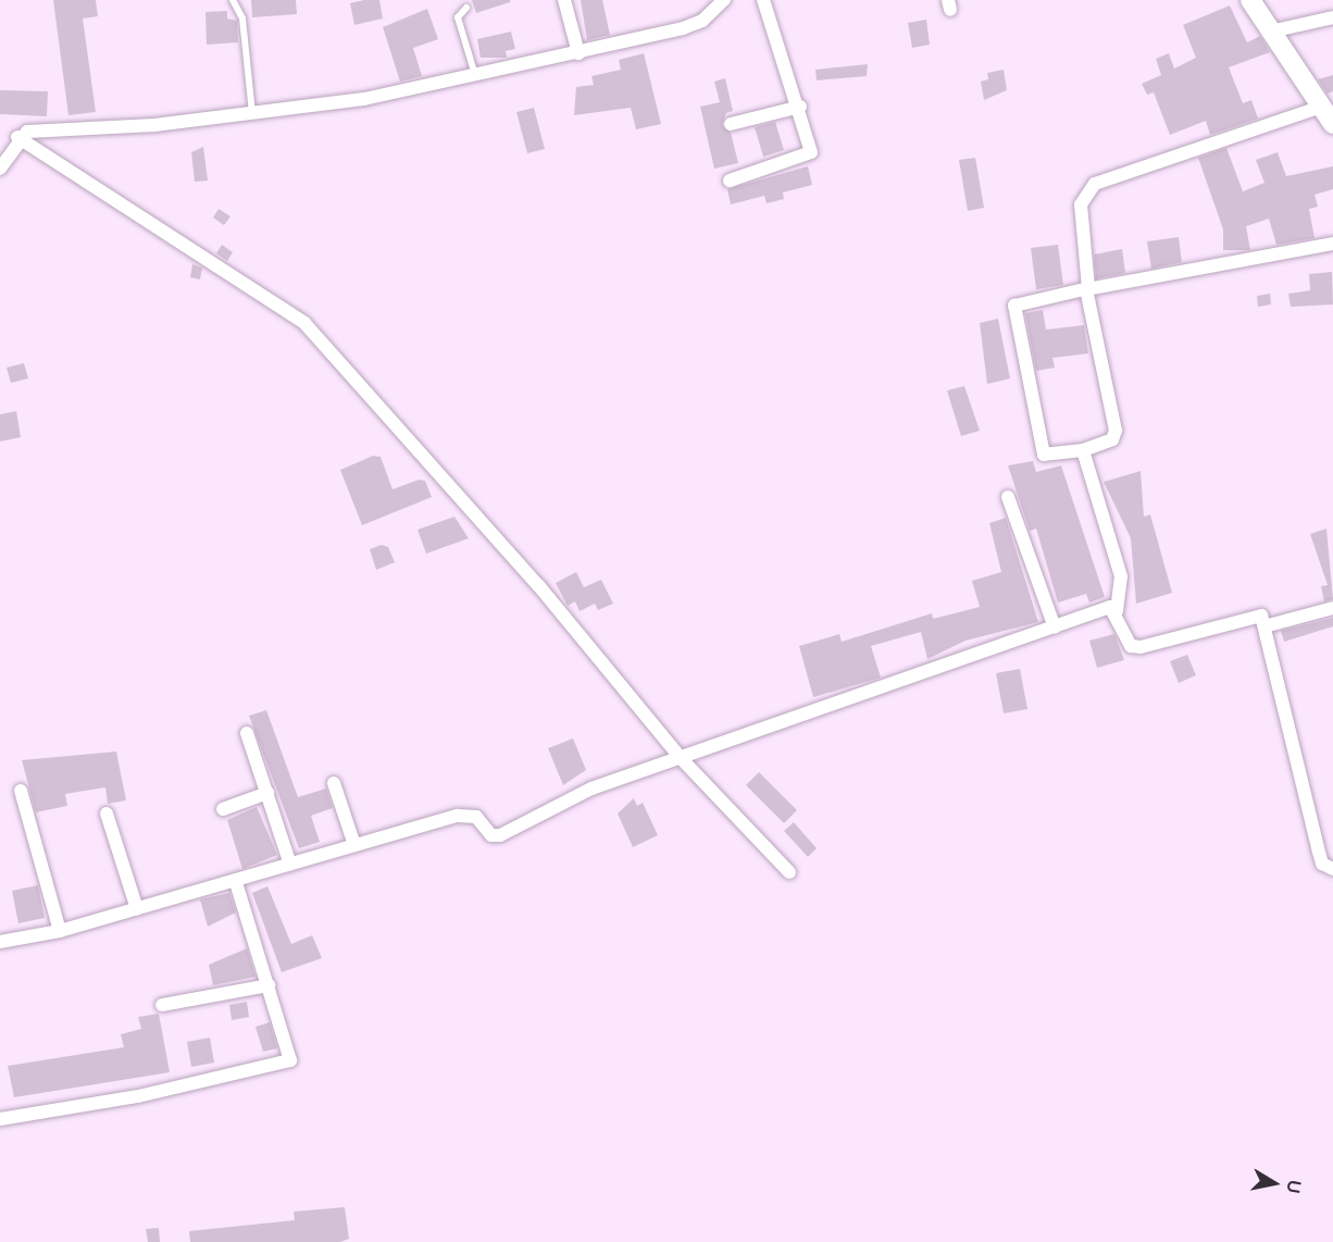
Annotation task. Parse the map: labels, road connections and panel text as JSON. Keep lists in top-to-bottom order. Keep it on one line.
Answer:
{"north":"right"}
